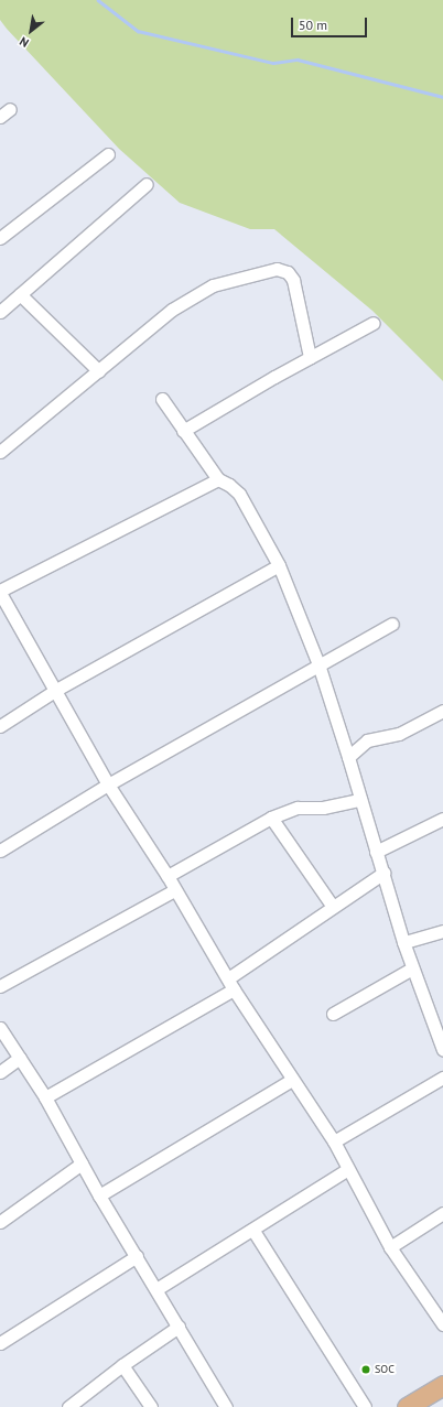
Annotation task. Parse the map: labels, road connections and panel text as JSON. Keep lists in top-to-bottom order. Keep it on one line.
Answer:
{"places":["SOC"],"scale_bar":"50 m","north":"bottom left"}
